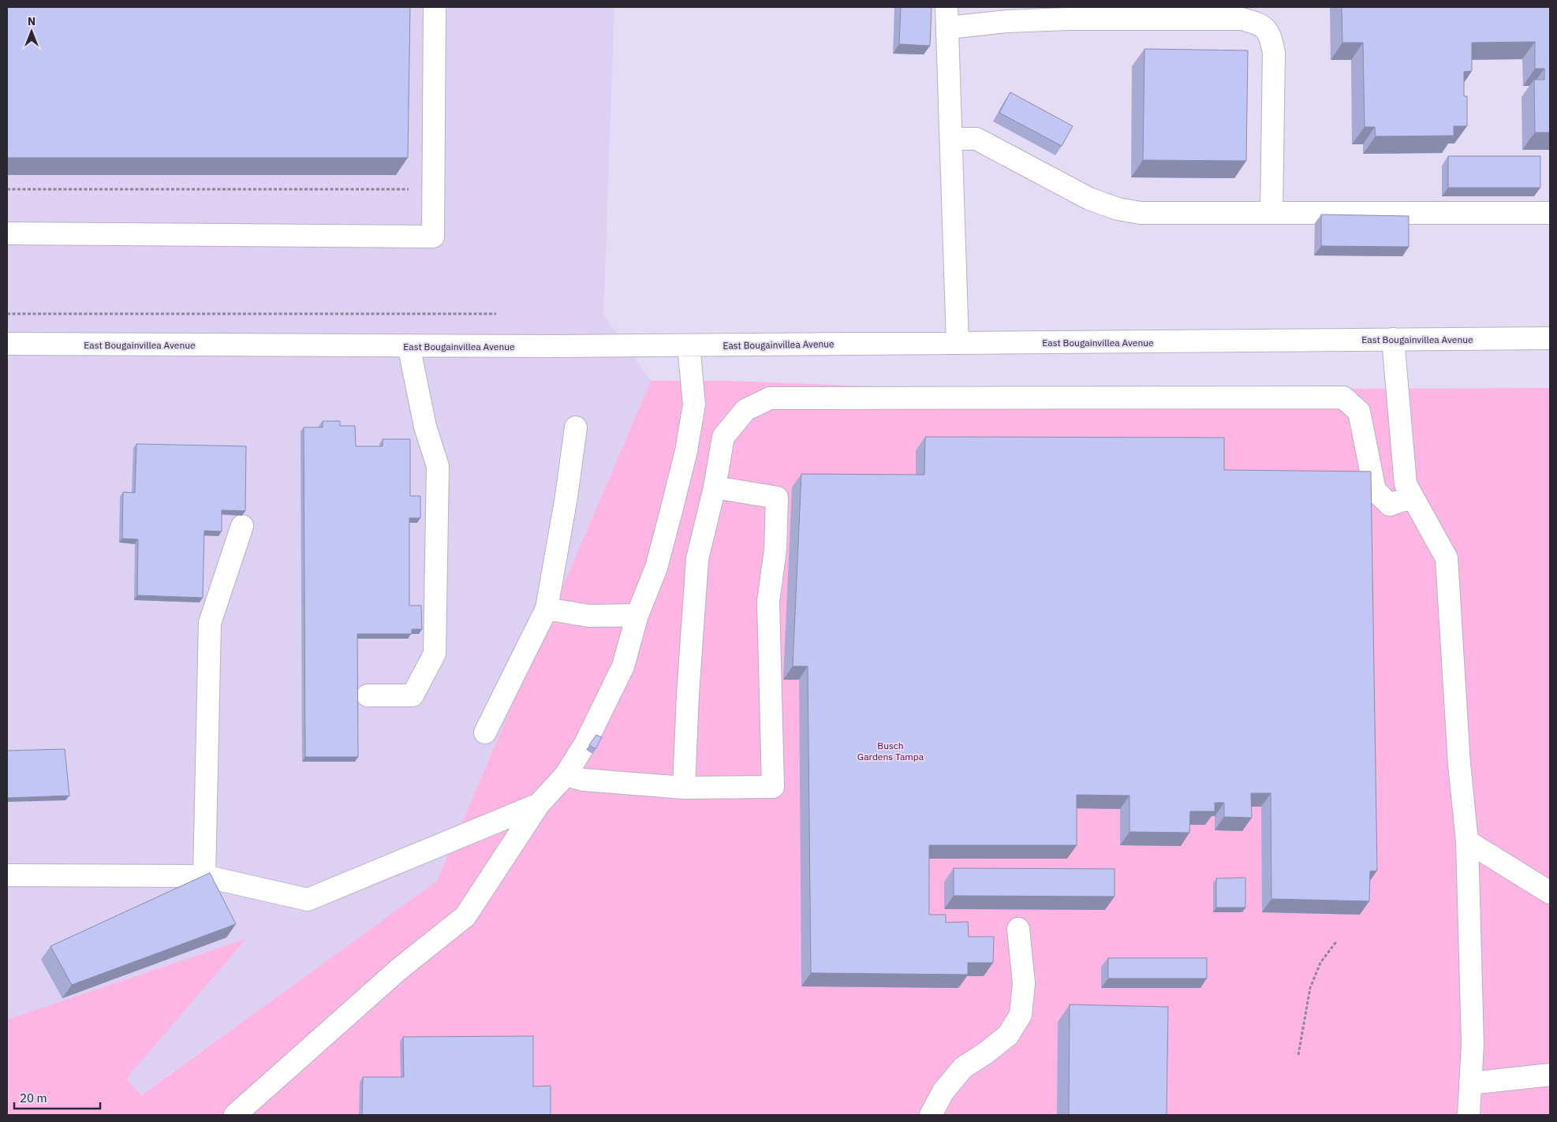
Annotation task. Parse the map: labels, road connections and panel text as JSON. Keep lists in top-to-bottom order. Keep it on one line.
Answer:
{"streets":{"street":["East Bougainvillea Avenue"]},"parks":["Busch Gardens Tampa"],"scale_bar":"20 m","north":"top"}
